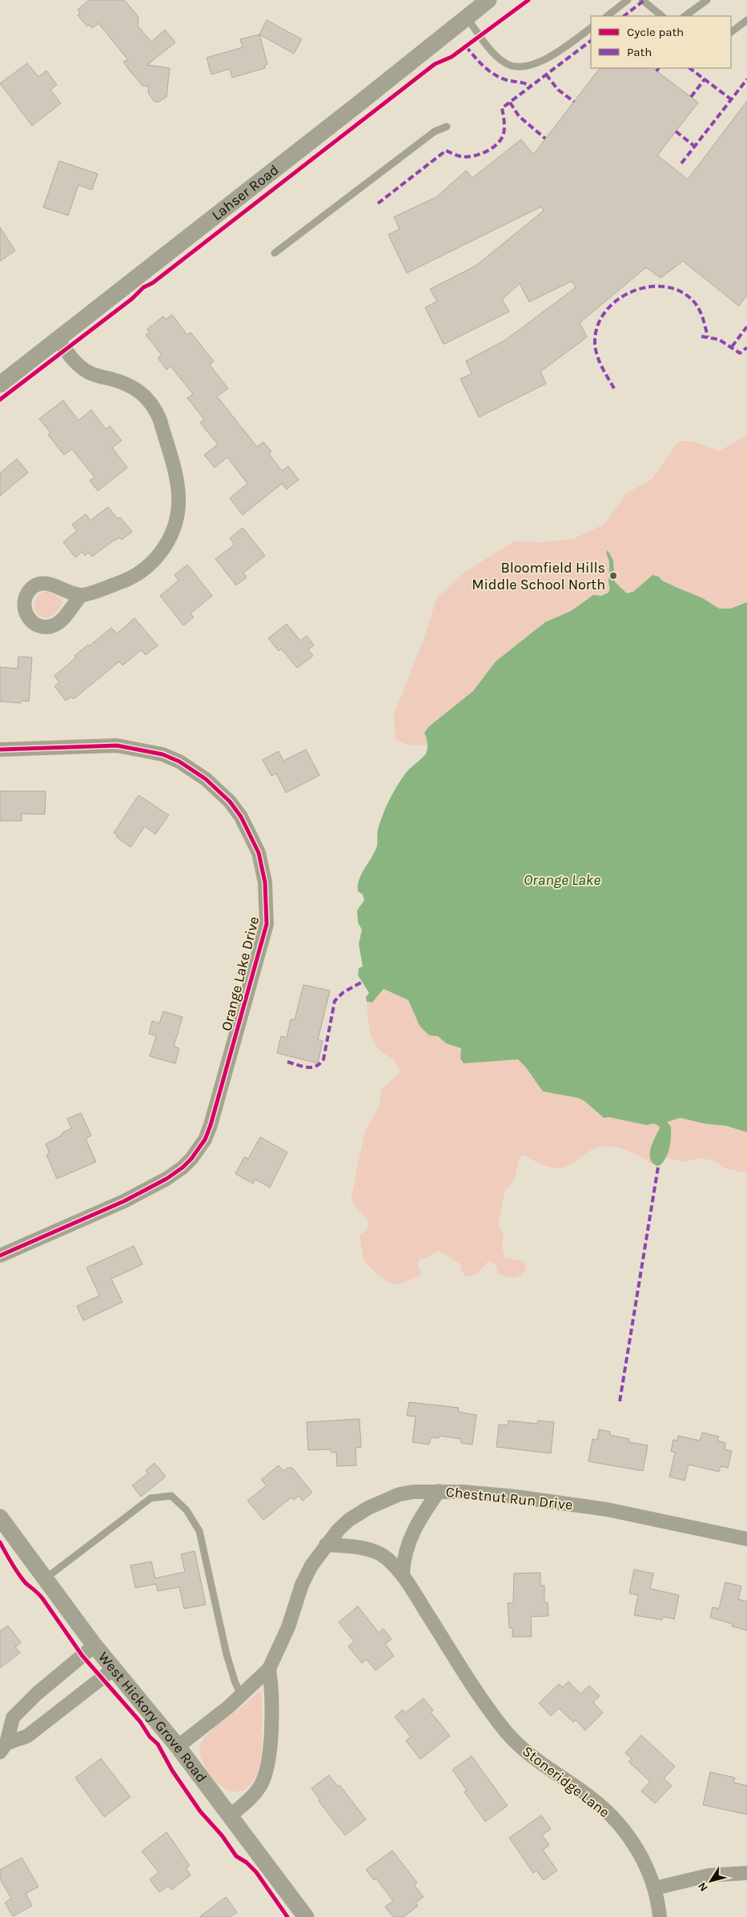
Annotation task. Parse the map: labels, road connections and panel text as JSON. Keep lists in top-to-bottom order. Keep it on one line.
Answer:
{"streets":{"street":["Lahser Road","Orange Lake Drive","Chestnut Run Drive","West Hickory Grove Road","Stoneridge Lane"]},"crossings":[["Chestnut Run Drive","West Hickory Grove Road"],["Chestnut Run Drive","Stoneridge Lane"]],"water":["Orange Lake"],"places":["Bloomfield Hills Middle School North"],"legend":["Cycle path","Path"],"north":"bottom left"}
